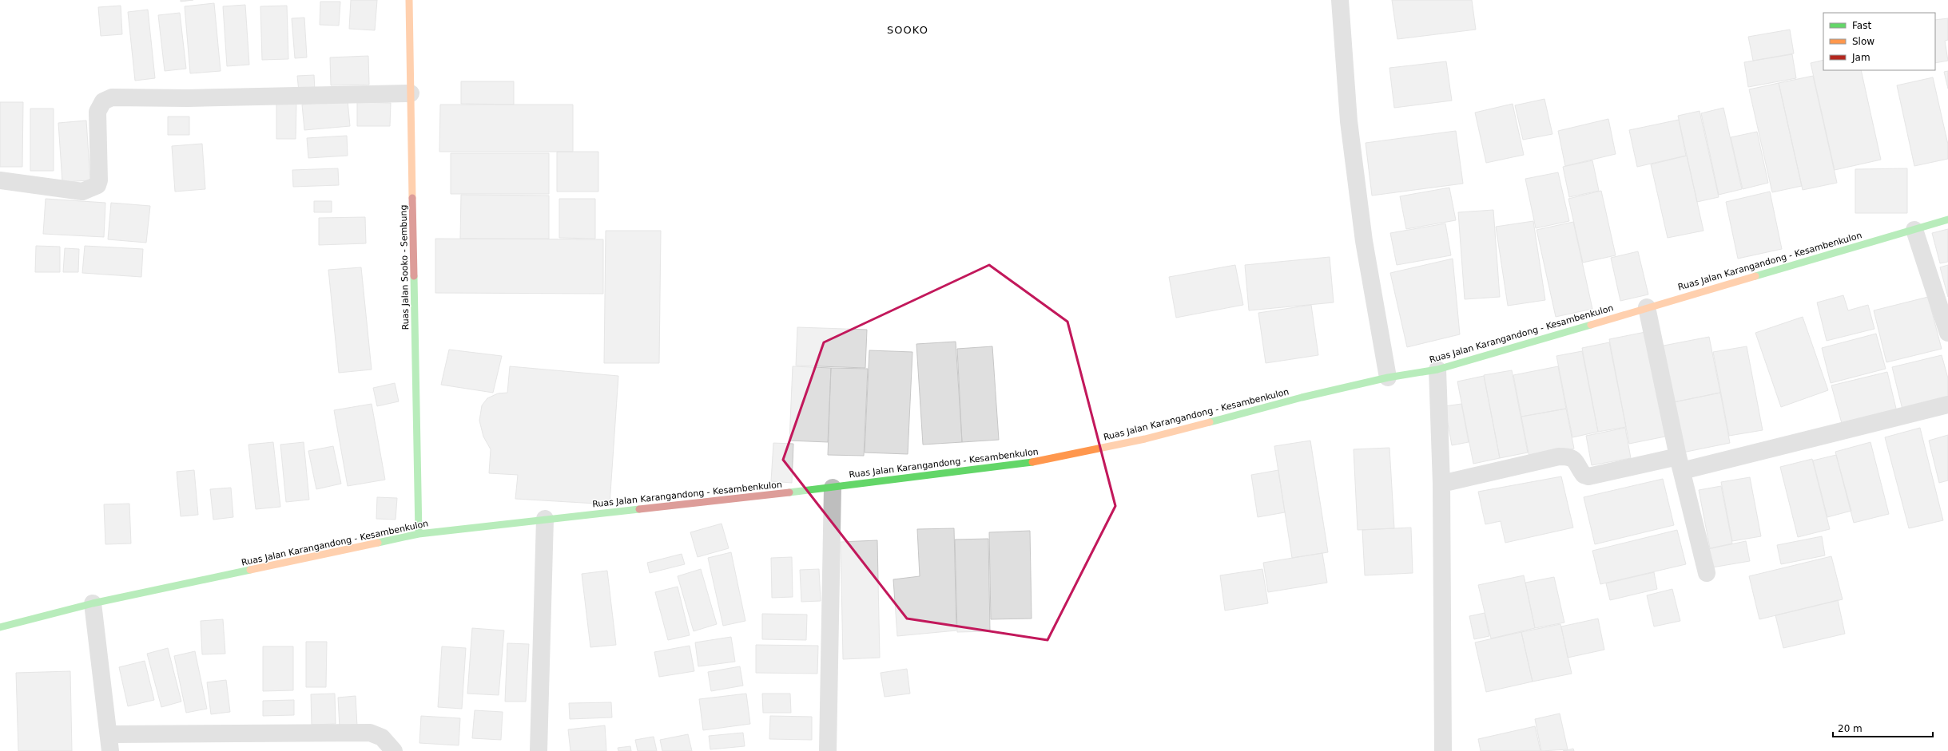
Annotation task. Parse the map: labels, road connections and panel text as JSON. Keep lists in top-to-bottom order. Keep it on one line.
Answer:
{"streets":{"main road":["Ruas Jalan Karangandong - Kesambenkulon","Ruas Jalan Sooko - Sembung"]},"crossings":[["Ruas Jalan Karangandong - Kesambenkulon","Ruas Jalan Sooko - Sembung"]],"districts":["SOOKO"],"legend":["Fast","Slow","Jam"],"scale_bar":"20 m"}
